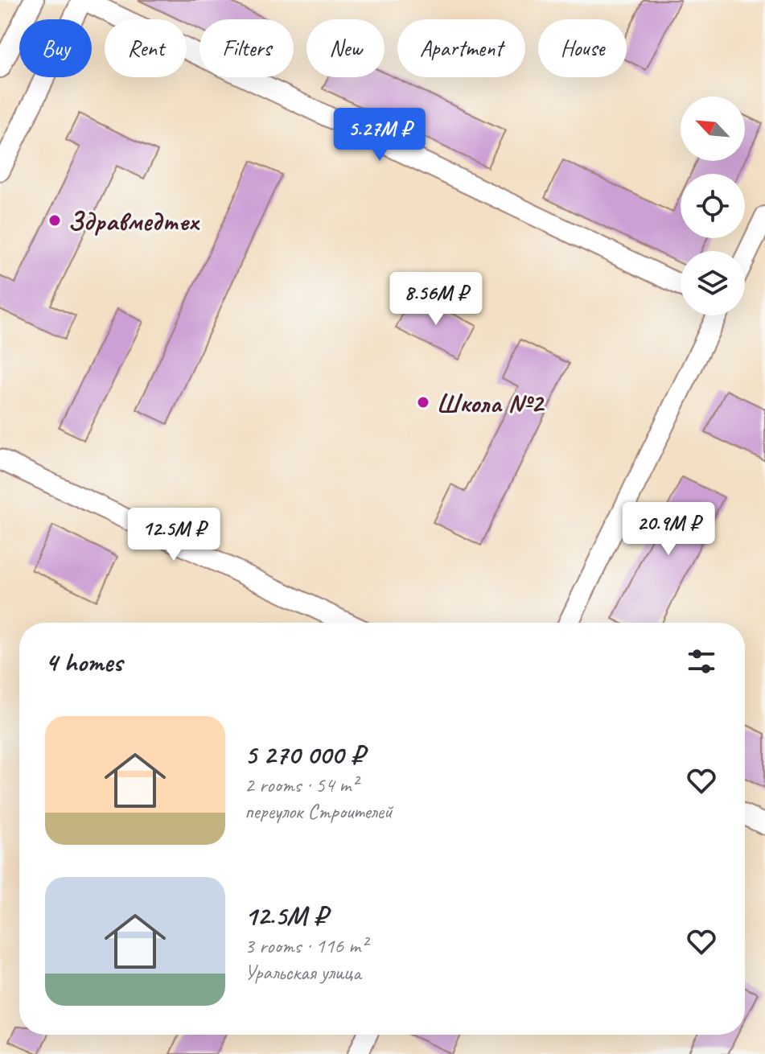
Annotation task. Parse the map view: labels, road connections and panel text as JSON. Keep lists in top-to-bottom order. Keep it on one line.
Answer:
{"places":["Здравмедтех","Школа №2"],"north":"top left","page":{"chip":["Buy","Rent","Filters","New","Apartment","House"],"price":["5.27M ₽","8.56M ₽","20.9M ₽","12.5M ₽"],"heading":"4 homes","list":[{"name":"5 270 000 ₽","note":"2 rooms · 54 m² · переулок Строителей"},{"name":"12.5M ₽","note":"3 rooms · 116 m² · Уральская улица"}]}}
